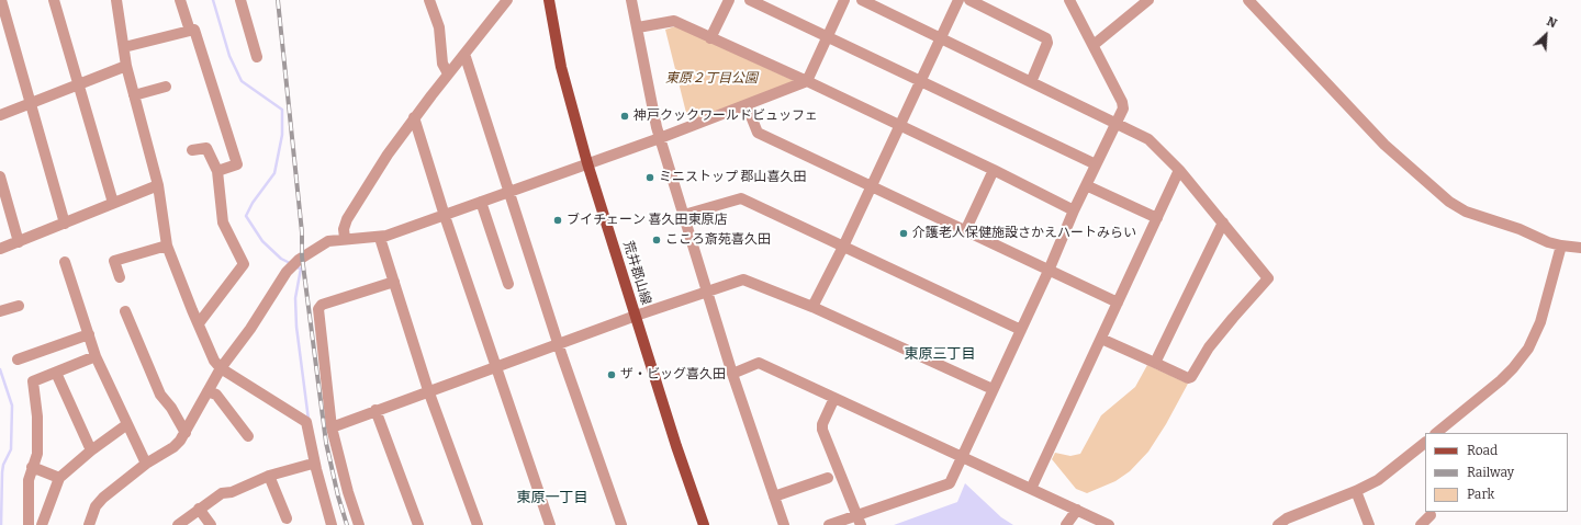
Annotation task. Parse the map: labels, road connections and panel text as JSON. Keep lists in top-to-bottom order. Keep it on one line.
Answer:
{"streets":{"main road":["荒井郡山線"]},"districts":["東原三丁目","東原一丁目"],"parks":["東原２丁目公園"],"places":["神戸クックワールドビュッフェ","ミニストップ 郡山喜久田","ブイチェーン 喜久田東原店","介護老人保健施設さかえハートみらい","こころ斎苑喜久田","ザ・ビッグ喜久田"],"legend":["Road","Railway","Park"],"north":"top right"}
